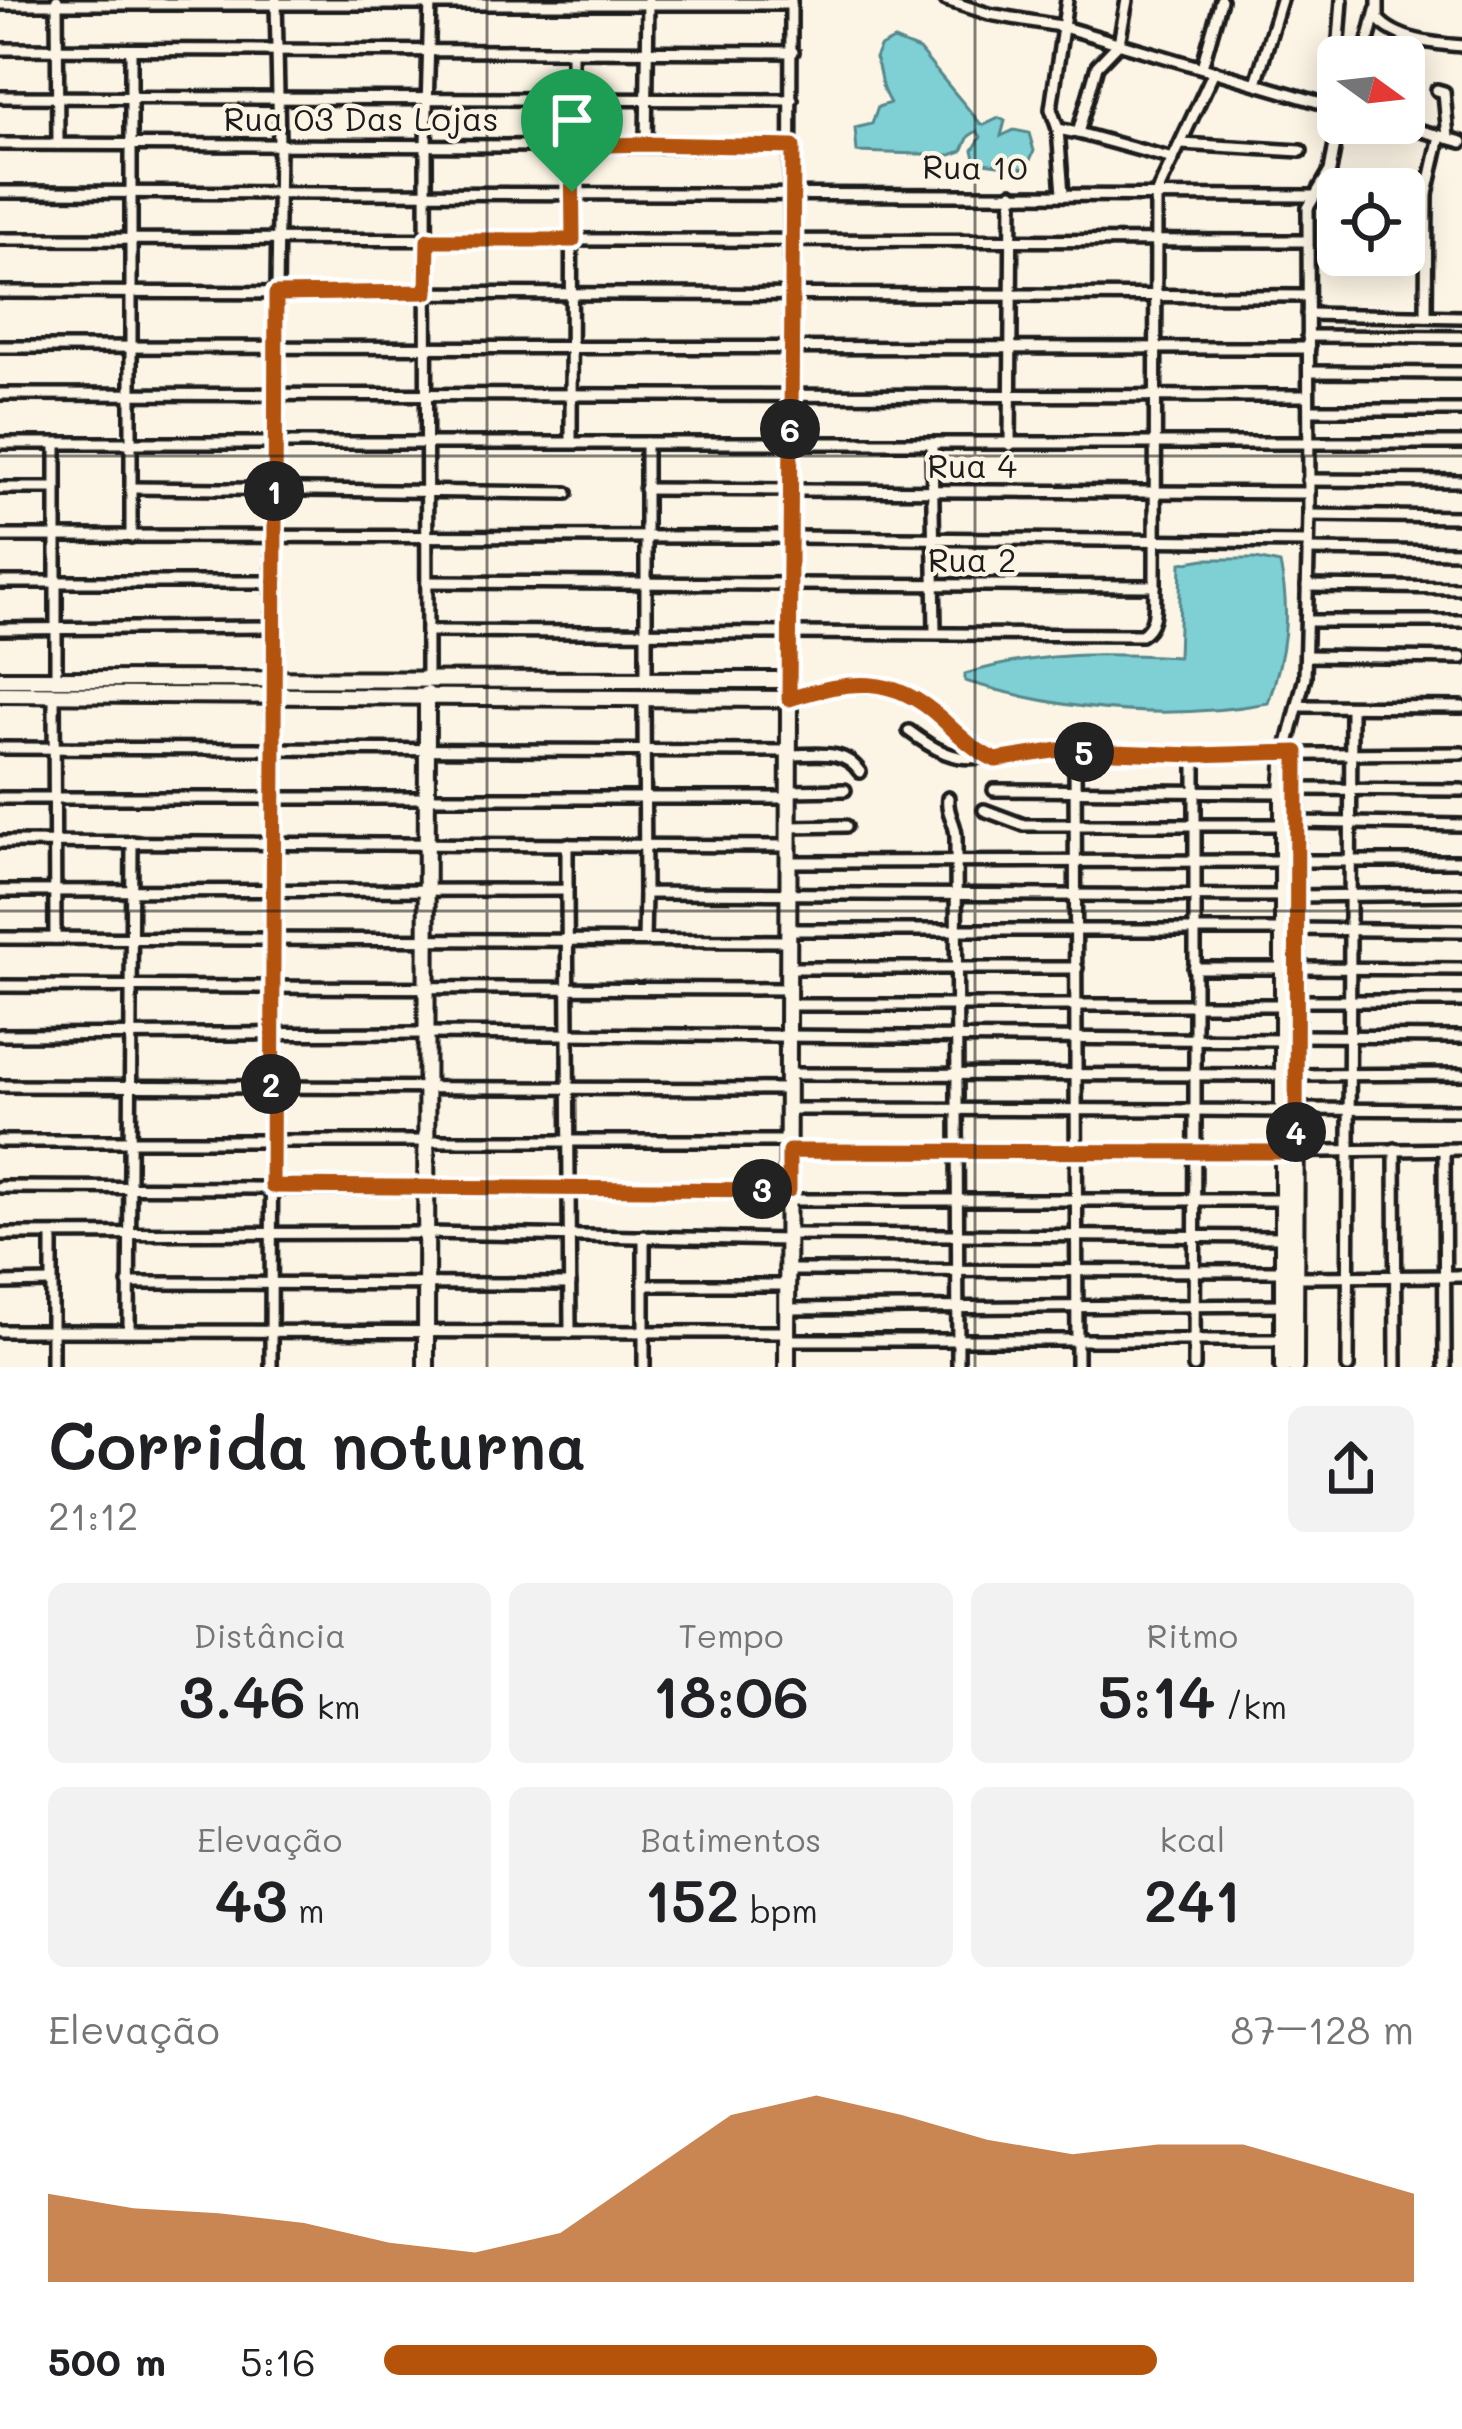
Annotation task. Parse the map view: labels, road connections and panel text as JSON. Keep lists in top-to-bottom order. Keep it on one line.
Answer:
{"streets":{"street":["Rua 03 Das Lojas","Rua 10","Rua 4","Rua 2"]},"north":"right","page":{"pins":["6","1","5","2","4","3"],"heading":["Corrida noturna","21:12"],"stats":[["Distância","3.46 km"],["Tempo","18:06"],["Ritmo","5:14 /km"],["Elevação","43 m"],["Batimentos","152 bpm"],["kcal","241"]],"chart":["Elevação","87–128 m"],"list":[{"name":"500 m","note":"5:16"}]}}
